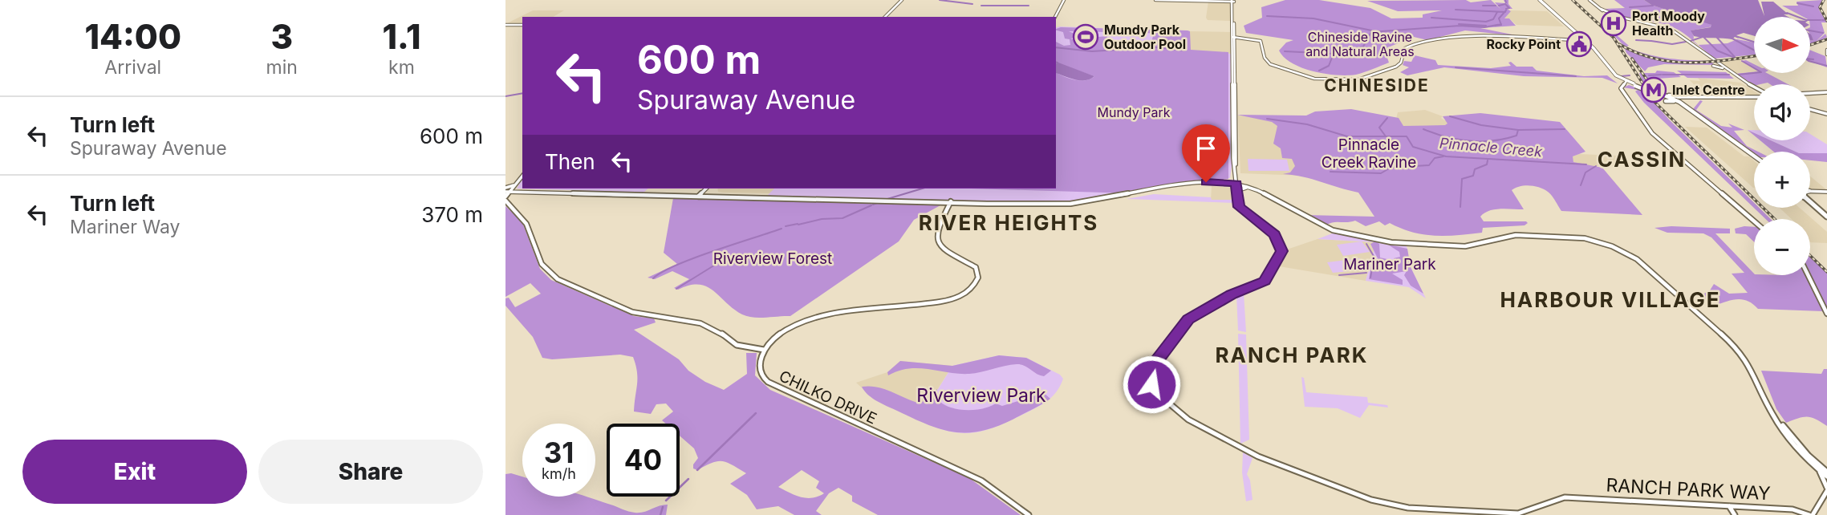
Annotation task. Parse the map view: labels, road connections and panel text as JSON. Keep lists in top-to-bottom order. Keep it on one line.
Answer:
{"streets":{"main road":["CHILKO DRIVE","RANCH PARK WAY"]},"districts":["CHINESIDE","CASSIN","RIVER HEIGHTS","HARBOUR VILLAGE","RANCH PARK"],"water":["Pinnacle Creek"],"parks":["Chineside Ravine and Natural Areas","Mundy Park","Pinnacle Creek Ravine","Riverview Forest","Mariner Park","Riverview Park"],"places":{"hospital":["Port Moody Health"],"sports":["Mundy Park Outdoor Pool"],"public building":["Rocky Point"],"metro station":["Inlet Centre"]},"north":"right","page":{"eta":["14:00","Arrival","3","min","1.1","km"],"map_buttons":["+","−"],"turn":["600 m","Spuraway Avenue"],"list":[{"name":"Turn left","note":"Spuraway Avenue","value":"600 m"},{"name":"Turn left","note":"Mariner Way","value":"370 m"}],"then":"Then","speed":"31 km/h","limit":"40","buttons":["Exit","Share"]}}
